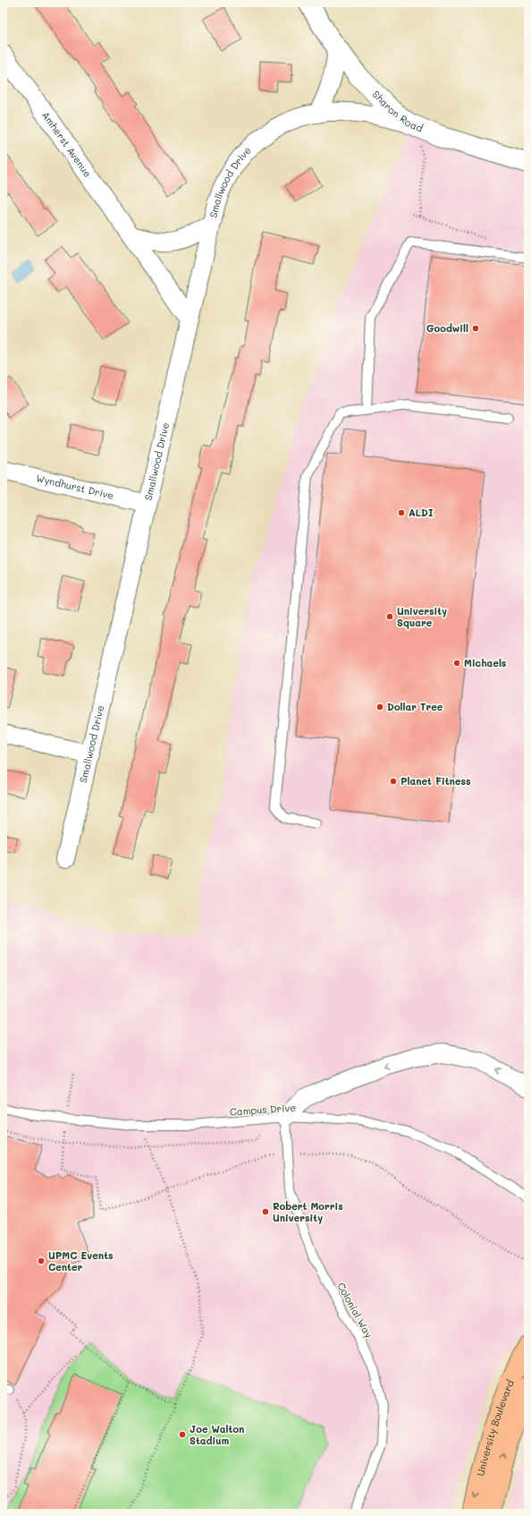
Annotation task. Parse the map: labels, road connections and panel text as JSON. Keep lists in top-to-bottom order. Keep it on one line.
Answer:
{"streets":{"main road":["University Boulevard"],"street":["Sharon Road","Amherst Avenue","Smallwood Drive","Wyndhurst Drive"],"lane":["Campus Drive","Colonial Way"]},"crossings":[["Sharon Road","Smallwood Drive"],["Amherst Avenue","Smallwood Drive"],["Smallwood Drive","Wyndhurst Drive"],["Campus Drive","Colonial Way"]],"places":["Goodwill","ALDI","University Square","Michaels","Dollar Tree","Planet Fitness","Robert Morris University","UPMC Events Center","Joe Walton Stadium"]}
